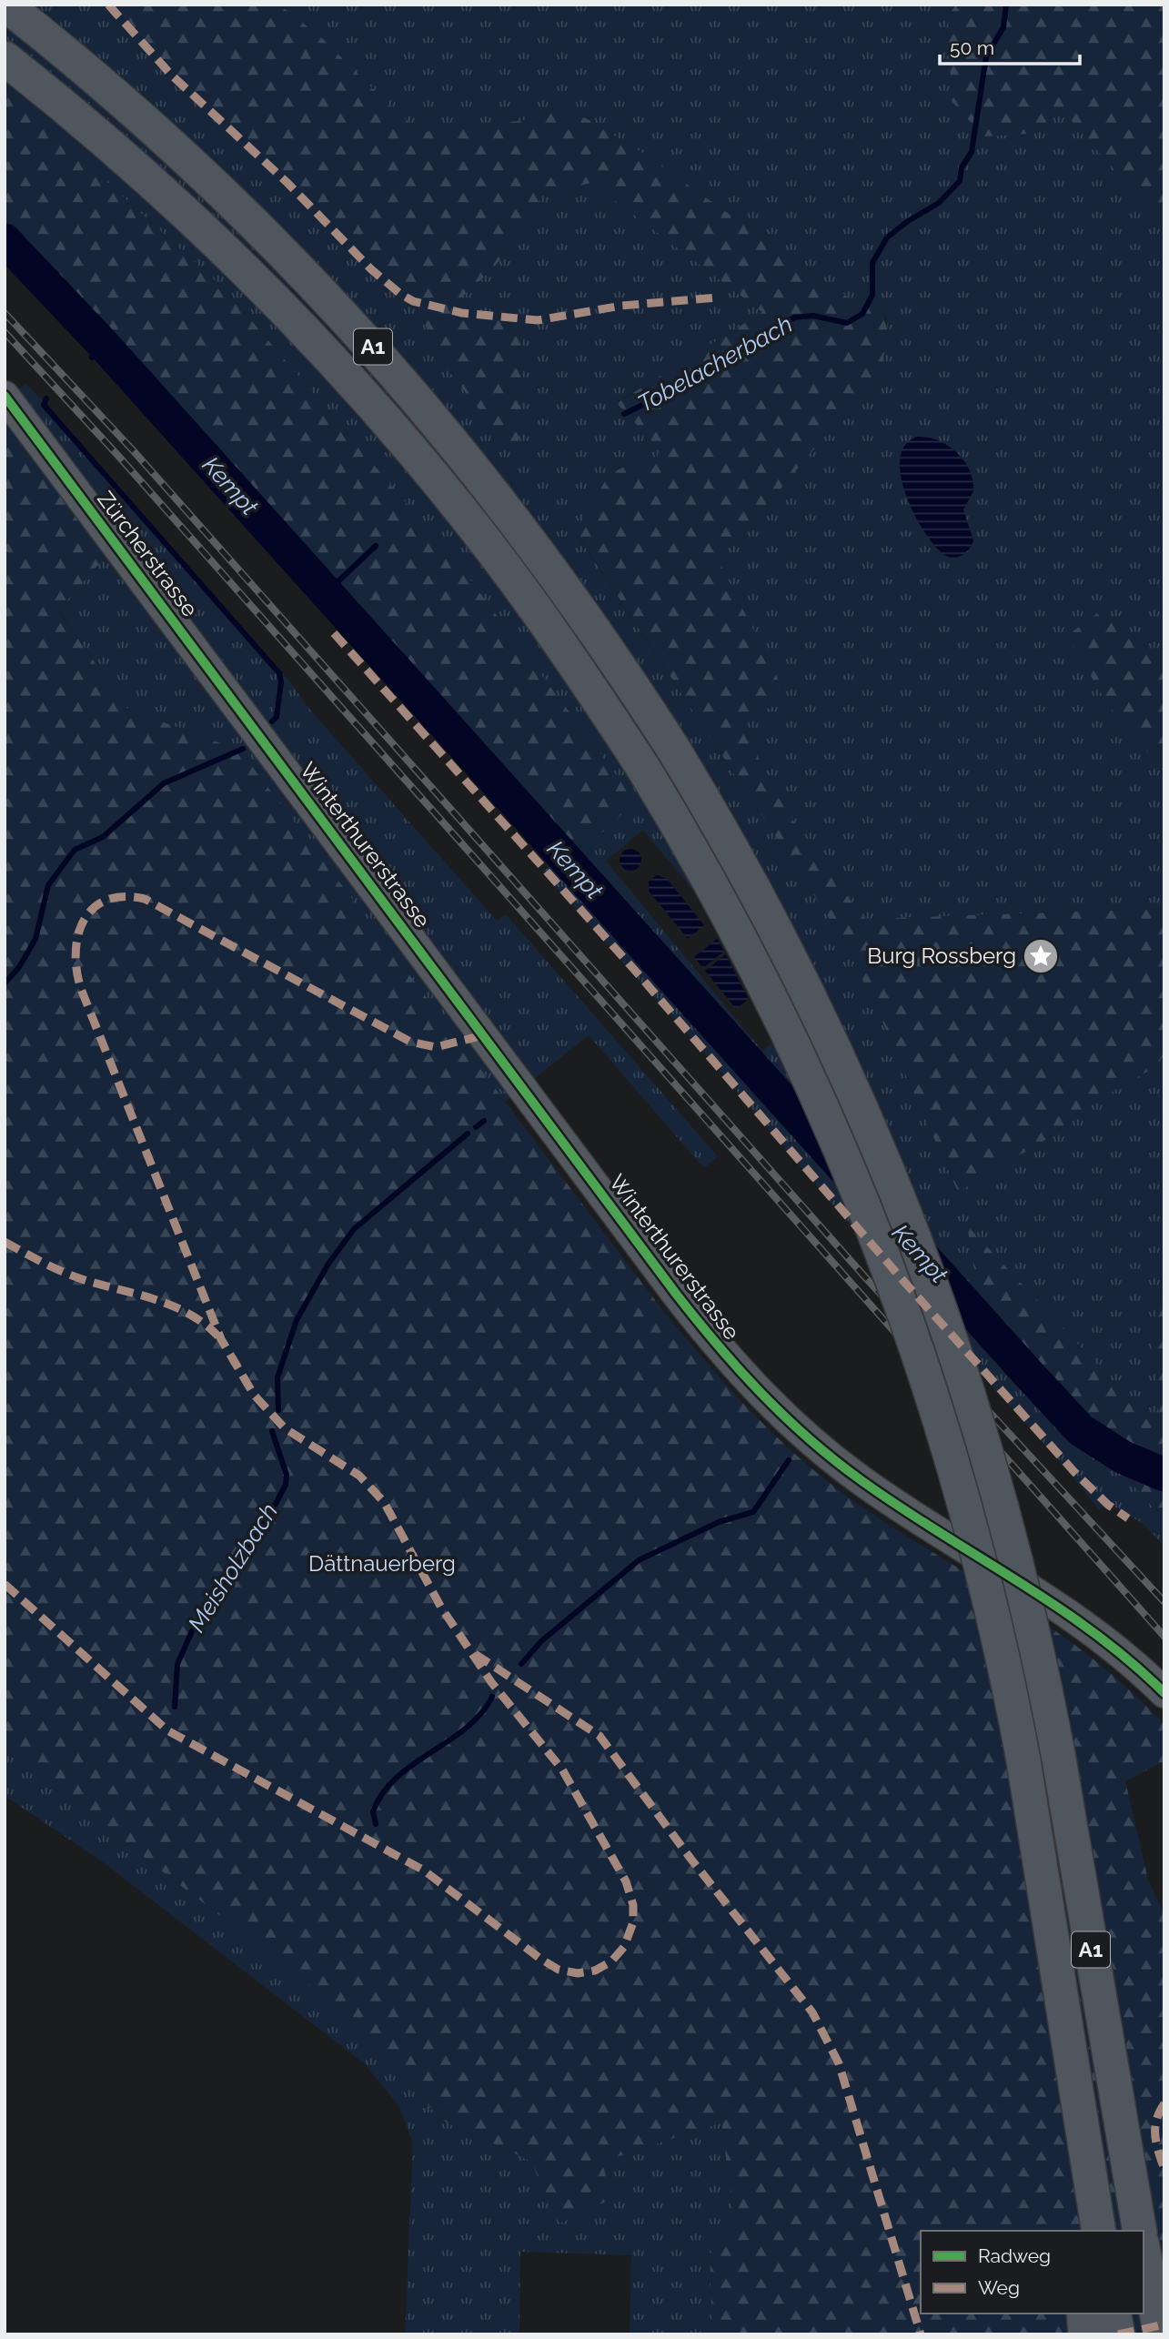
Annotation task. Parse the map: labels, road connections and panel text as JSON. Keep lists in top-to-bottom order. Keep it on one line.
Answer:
{"streets":{"highway":["A1"],"main road":["Zürcherstrasse","Winterthurerstrasse"]},"crossings":[["Zürcherstrasse","Winterthurerstrasse"]],"water":["Tobelacherbach","Kempt","Meisholzbach"],"parks":["Dättnauerberg"],"places":{"place":["Burg Rossberg"]},"legend":["Radweg","Weg"],"scale_bar":"50 m"}
